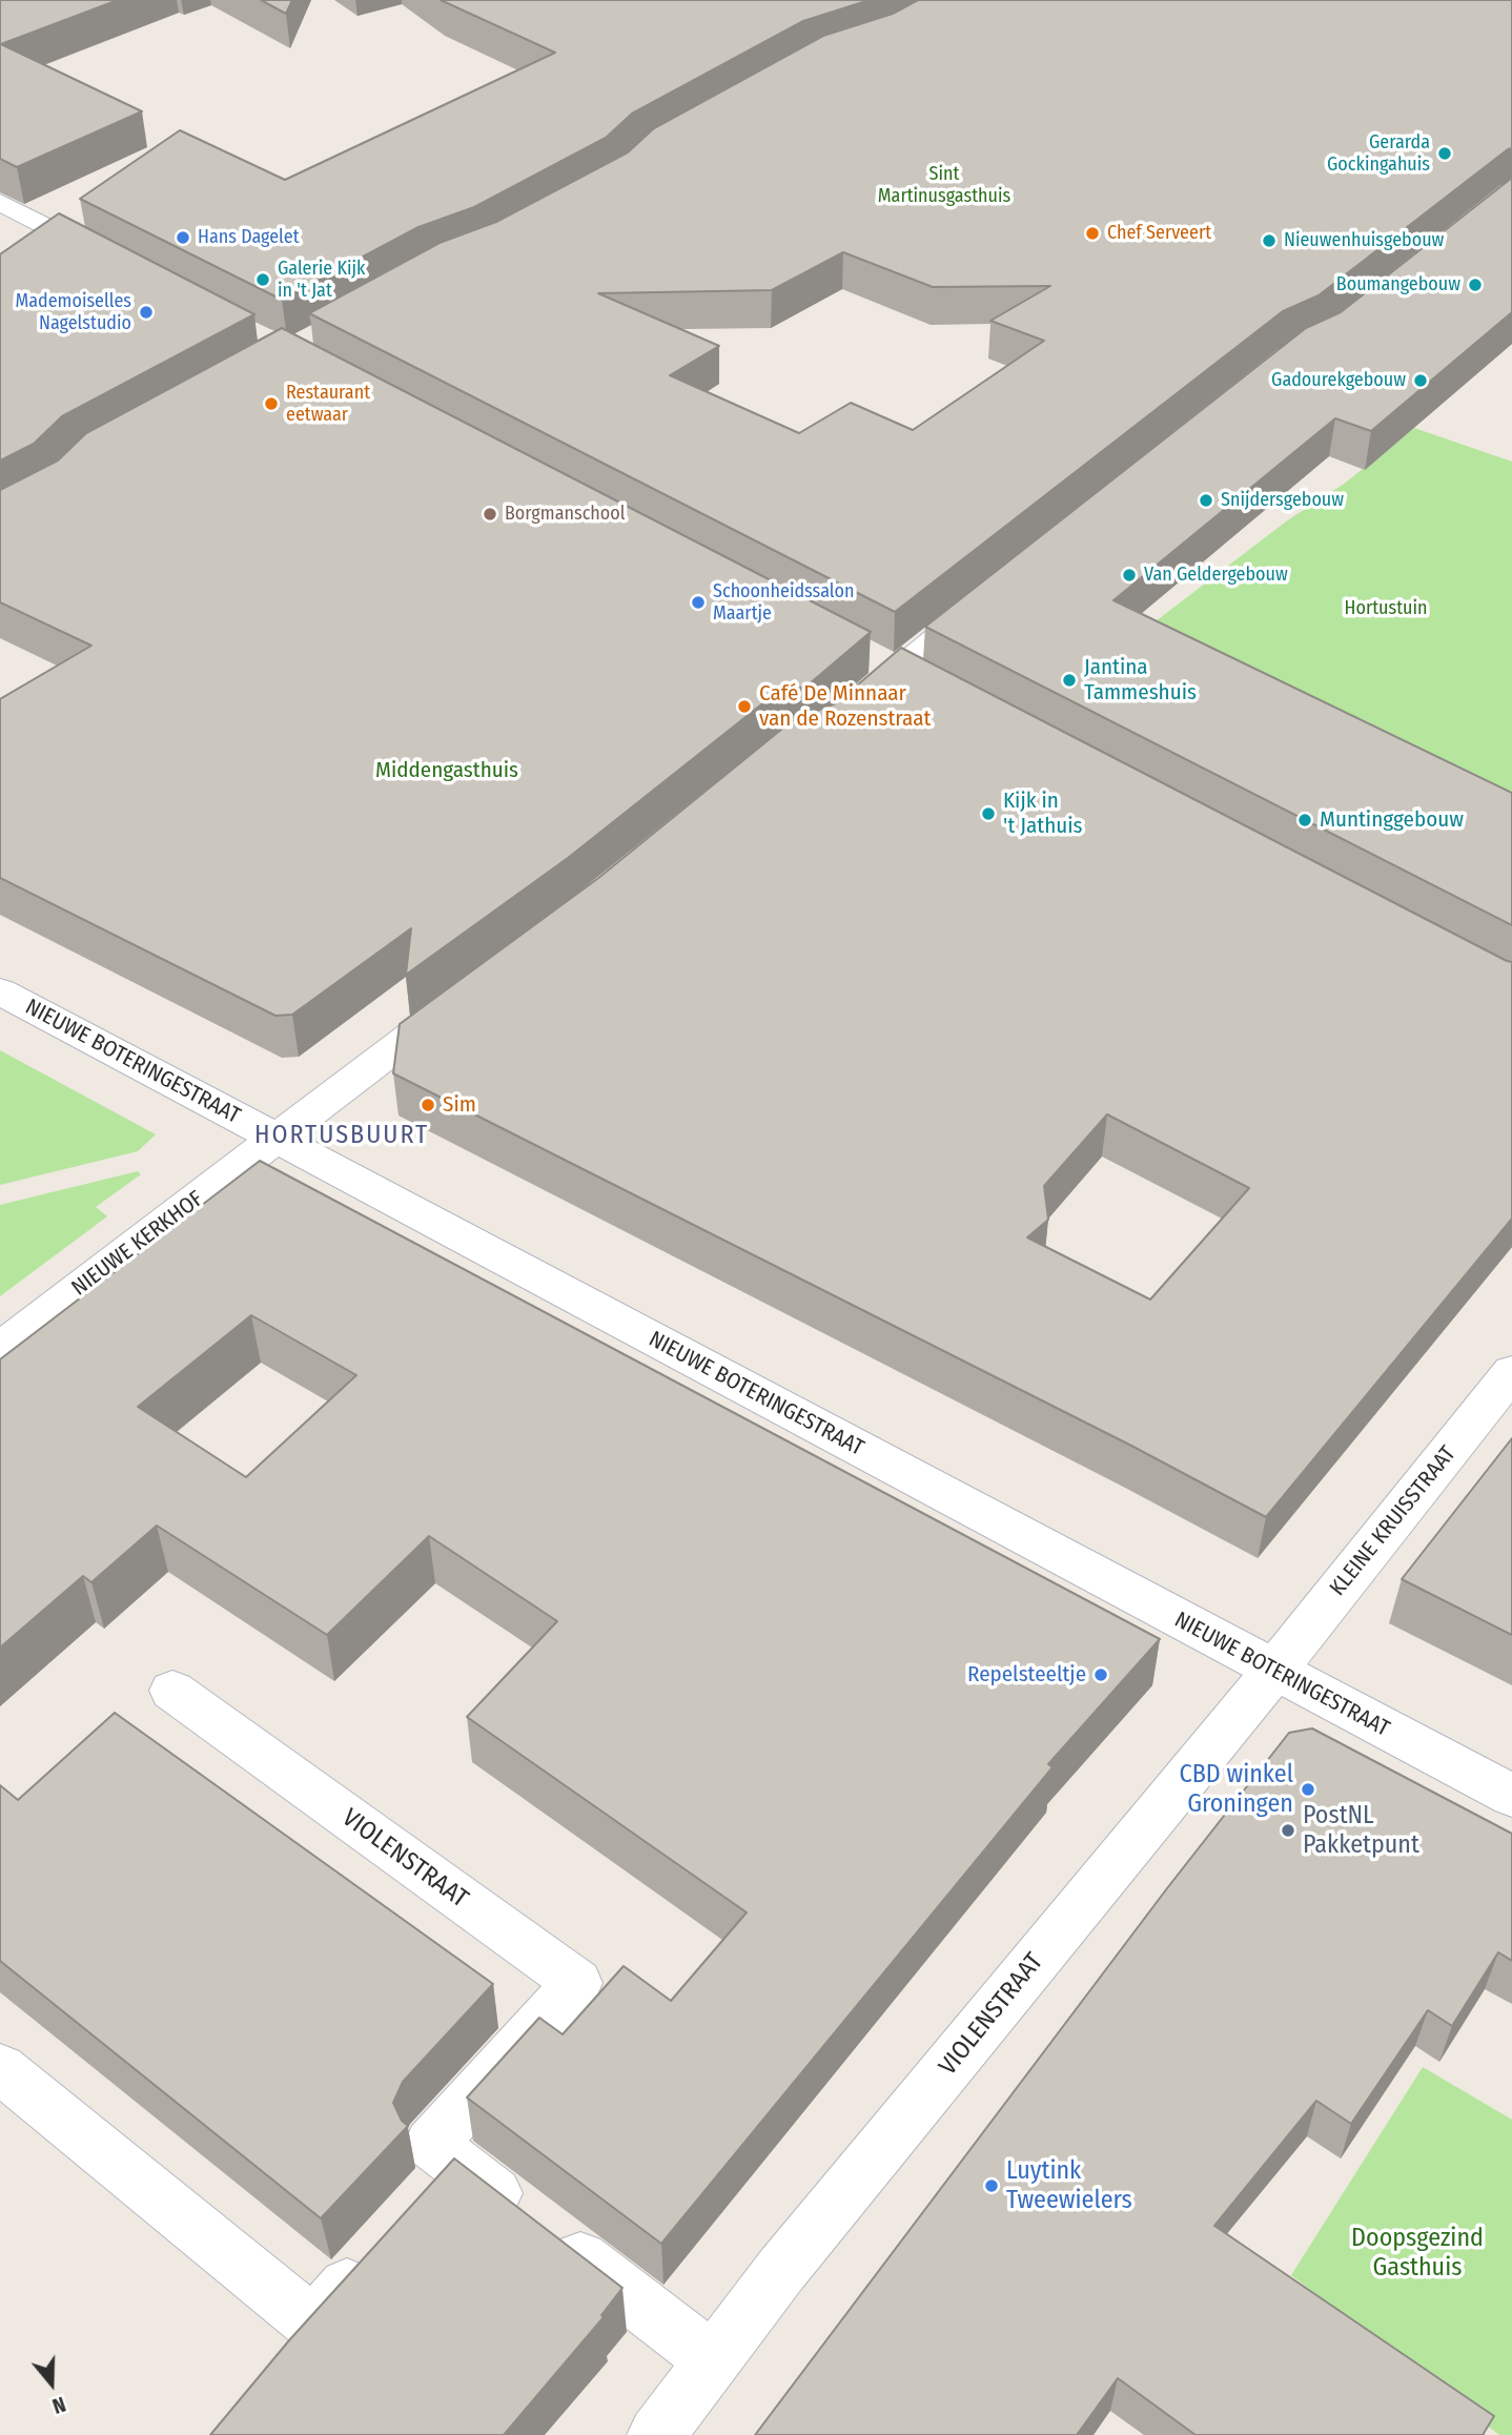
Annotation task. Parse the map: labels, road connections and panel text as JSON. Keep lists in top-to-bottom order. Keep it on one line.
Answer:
{"streets":{"street":["NIEUWE BOTERINGESTRAAT","NIEUWE KERKHOF","KLEINE KRUISSTRAAT","VIOLENSTRAAT"]},"crossings":[["NIEUWE BOTERINGESTRAAT","NIEUWE KERKHOF"],["NIEUWE BOTERINGESTRAAT","KLEINE KRUISSTRAAT"],["NIEUWE BOTERINGESTRAAT","VIOLENSTRAAT"],["KLEINE KRUISSTRAAT","VIOLENSTRAAT"]],"districts":["HORTUSBUURT"],"parks":["Sint Martinusgasthuis","Hortustuin","Middengasthuis","Doopsgezind Gasthuis"],"places":["Gerarda Gockingahuis","Chef Serveert","Hans Dagelet","Nieuwenhuisgebouw","Galerie Kijk in 't Jat","Boumangebouw","Mademoiselles Nagelstudio","Gadourekgebouw","Restaurant eetwaar","Snijdersgebouw","Borgmanschool","Van Geldergebouw","Schoonheidssalon Maartje","Jantina Tammeshuis","Café De Minnaar van de Rozenstraat","Kijk in 't Jathuis","Muntinggebouw","Sim","Repelsteeltje","CBD winkel Groningen","PostNL Pakketpunt","Luytink Tweewielers"],"north":"bottom"}
